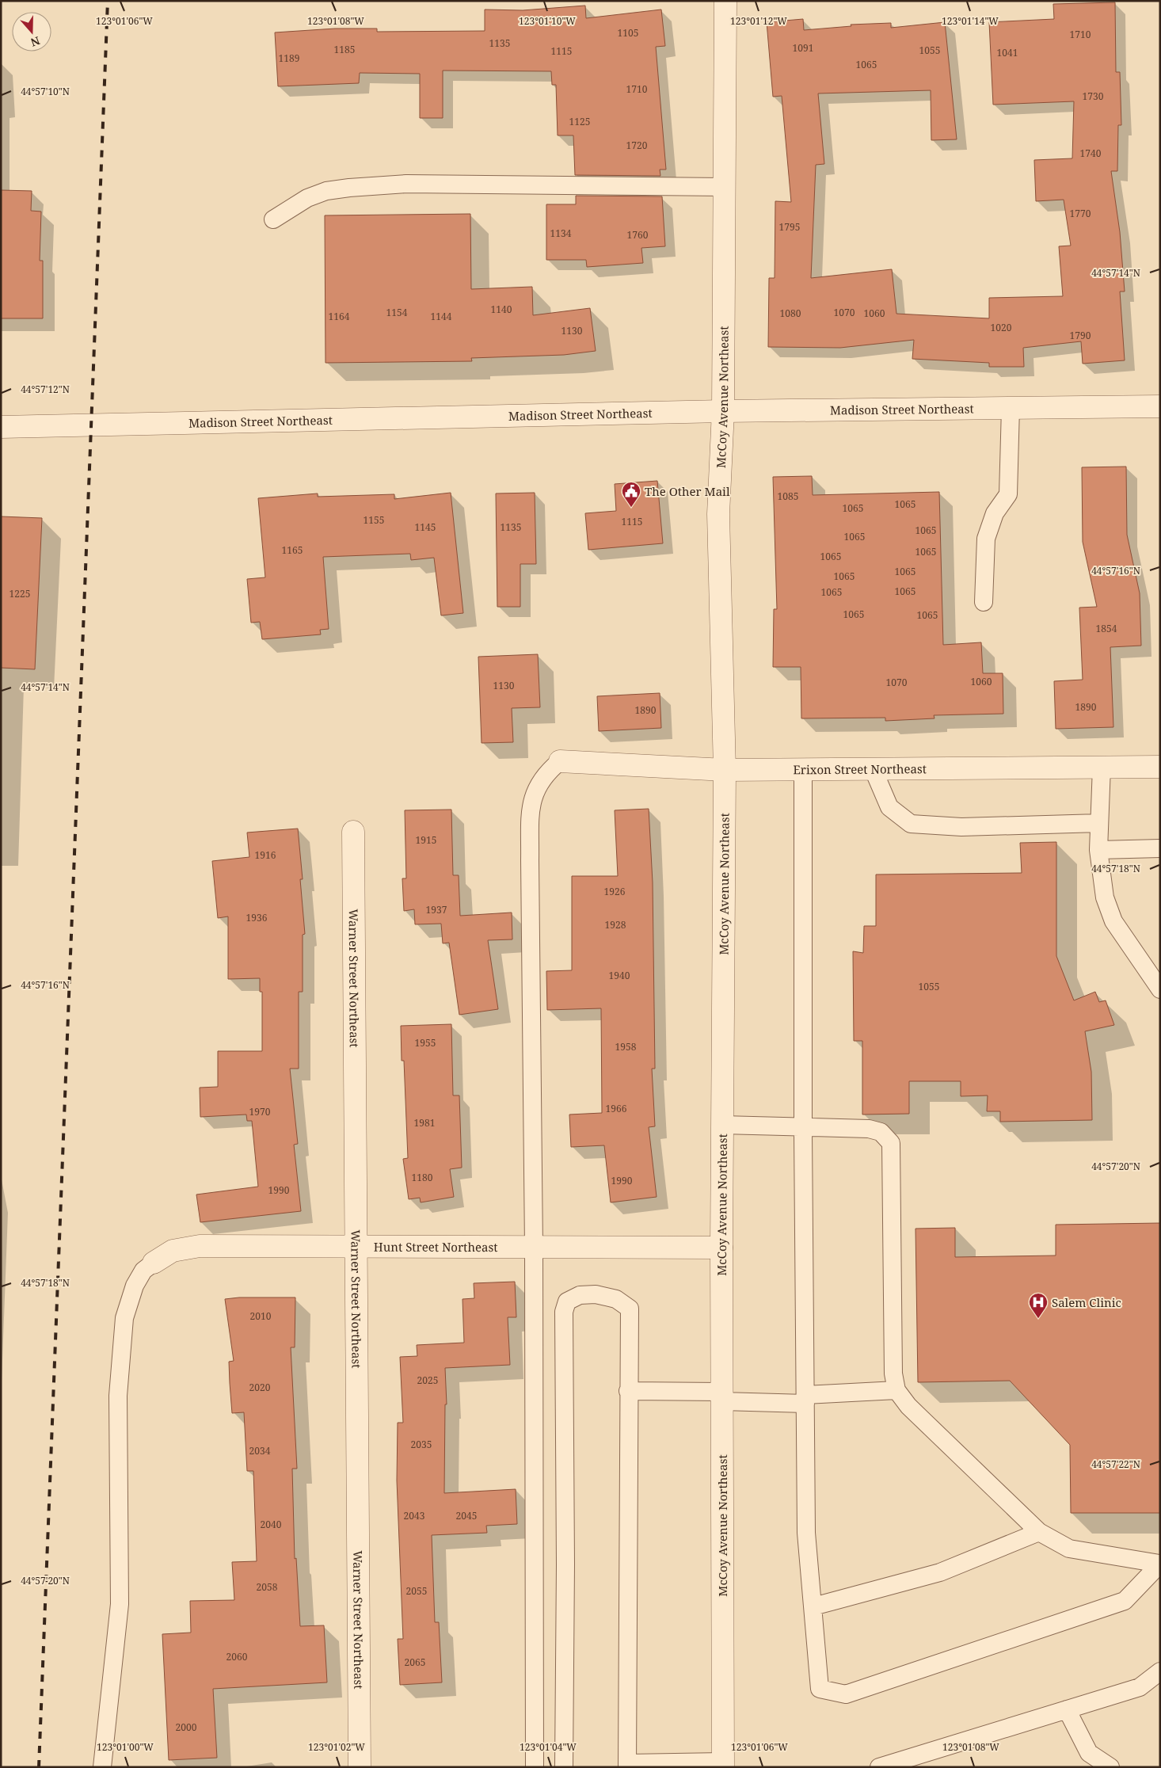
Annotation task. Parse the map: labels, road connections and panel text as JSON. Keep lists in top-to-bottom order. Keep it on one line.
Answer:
{"streets":{"street":["McCoy Avenue Northeast","Madison Street Northeast","Erixon Street Northeast","Warner Street Northeast","Hunt Street Northeast"]},"crossings":[["McCoy Avenue Northeast","Madison Street Northeast"],["McCoy Avenue Northeast","Erixon Street Northeast"],["McCoy Avenue Northeast","Hunt Street Northeast"],["Warner Street Northeast","Hunt Street Northeast"]],"places":{"public building":["The Other Mail"],"hospital":["Salem Clinic"]},"house_numbers":["1105","1710","1135","1091","1185","1055","1115","1041","1189","1065","1710","1730","1125","1720","1740","1770","1795","1134","1760","1140","1154","1070","1080","1060","1164","1144","1020","1130","1790","1085","1065","1065","1155","1115","1145","1135","1065","1065","1165","1065","1065","1065","1065","1065","1065","1225","1065","1065","1854","1060","1070","1130","1890","1890","1915","1916","1926","1937","1936","1928","1940","1055","1955","1958","1966","1970","1981","1180","1990","1990","2010","2025","2020","2035","2034","2043","2045","2040","2058","2055","2060","2065","2000"],"north":"bottom","coordinates":["123°01'06\"W","123°01'08\"W","123°01'10\"W","123°01'12\"W","123°01'14\"W","44°57'10\"N","44°57'14\"N","44°57'12\"N","44°57'16\"N","44°57'18\"N","44°57'20\"N","44°57'22\"N","123°01'00\"W","123°01'02\"W","123°01'04\"W"]}
